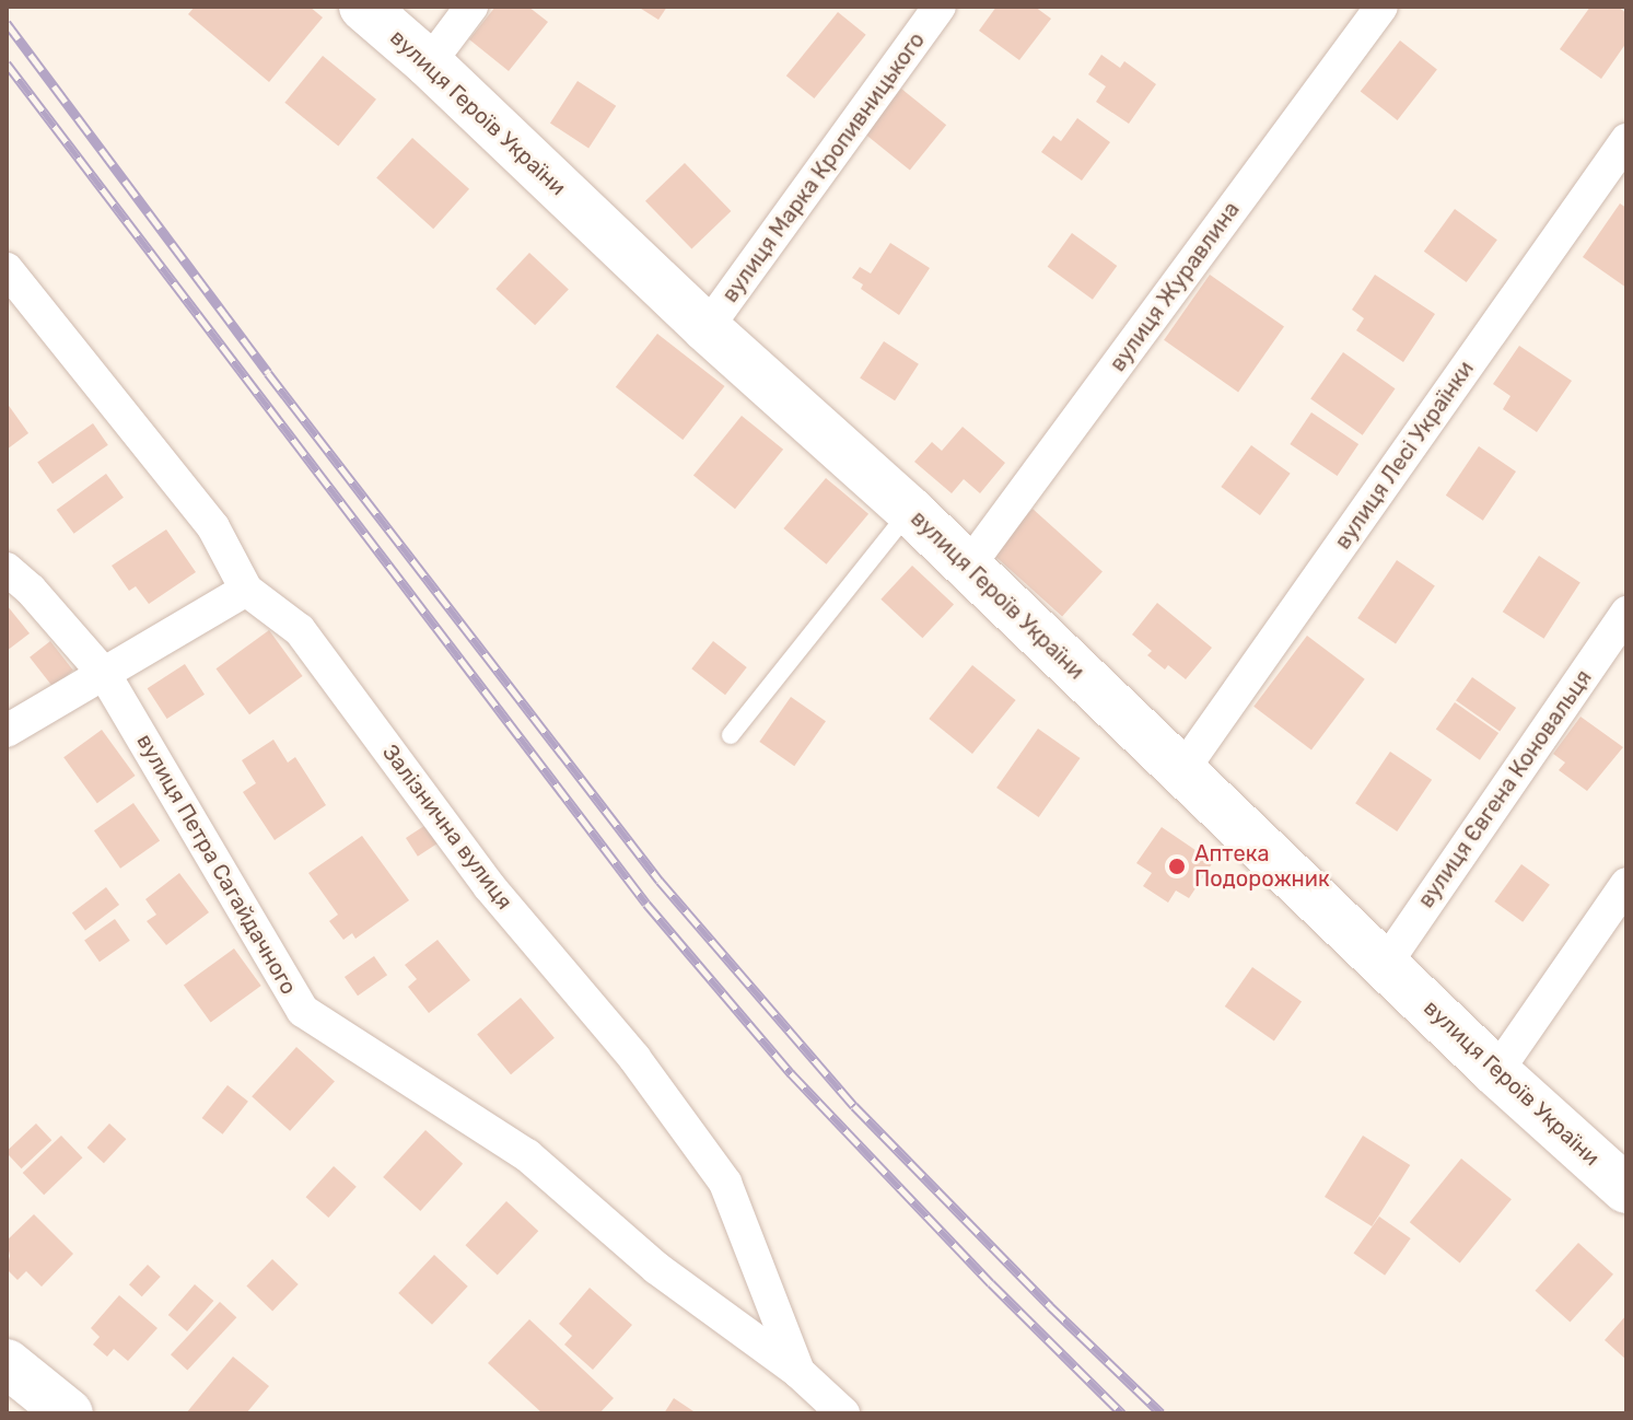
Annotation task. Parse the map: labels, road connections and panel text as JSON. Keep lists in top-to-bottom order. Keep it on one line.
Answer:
{"streets":{"street":["вулиця Героїв України","вулиця Марка Кропивницького","вулиця Журавлина","вулиця Лесі Українки","вулиця Євгена Коновальця","Залізнична вулиця","вулиця Петра Сагайдачного"]},"crossings":[["вулиця Героїв України","вулиця Марка Кропивницького"],["вулиця Героїв України","вулиця Журавлина"],["вулиця Героїв України","вулиця Лесі Українки"],["вулиця Героїв України","вулиця Євгена Коновальця"],["Залізнична вулиця","вулиця Петра Сагайдачного"]],"places":["Аптека Подорожник"]}
